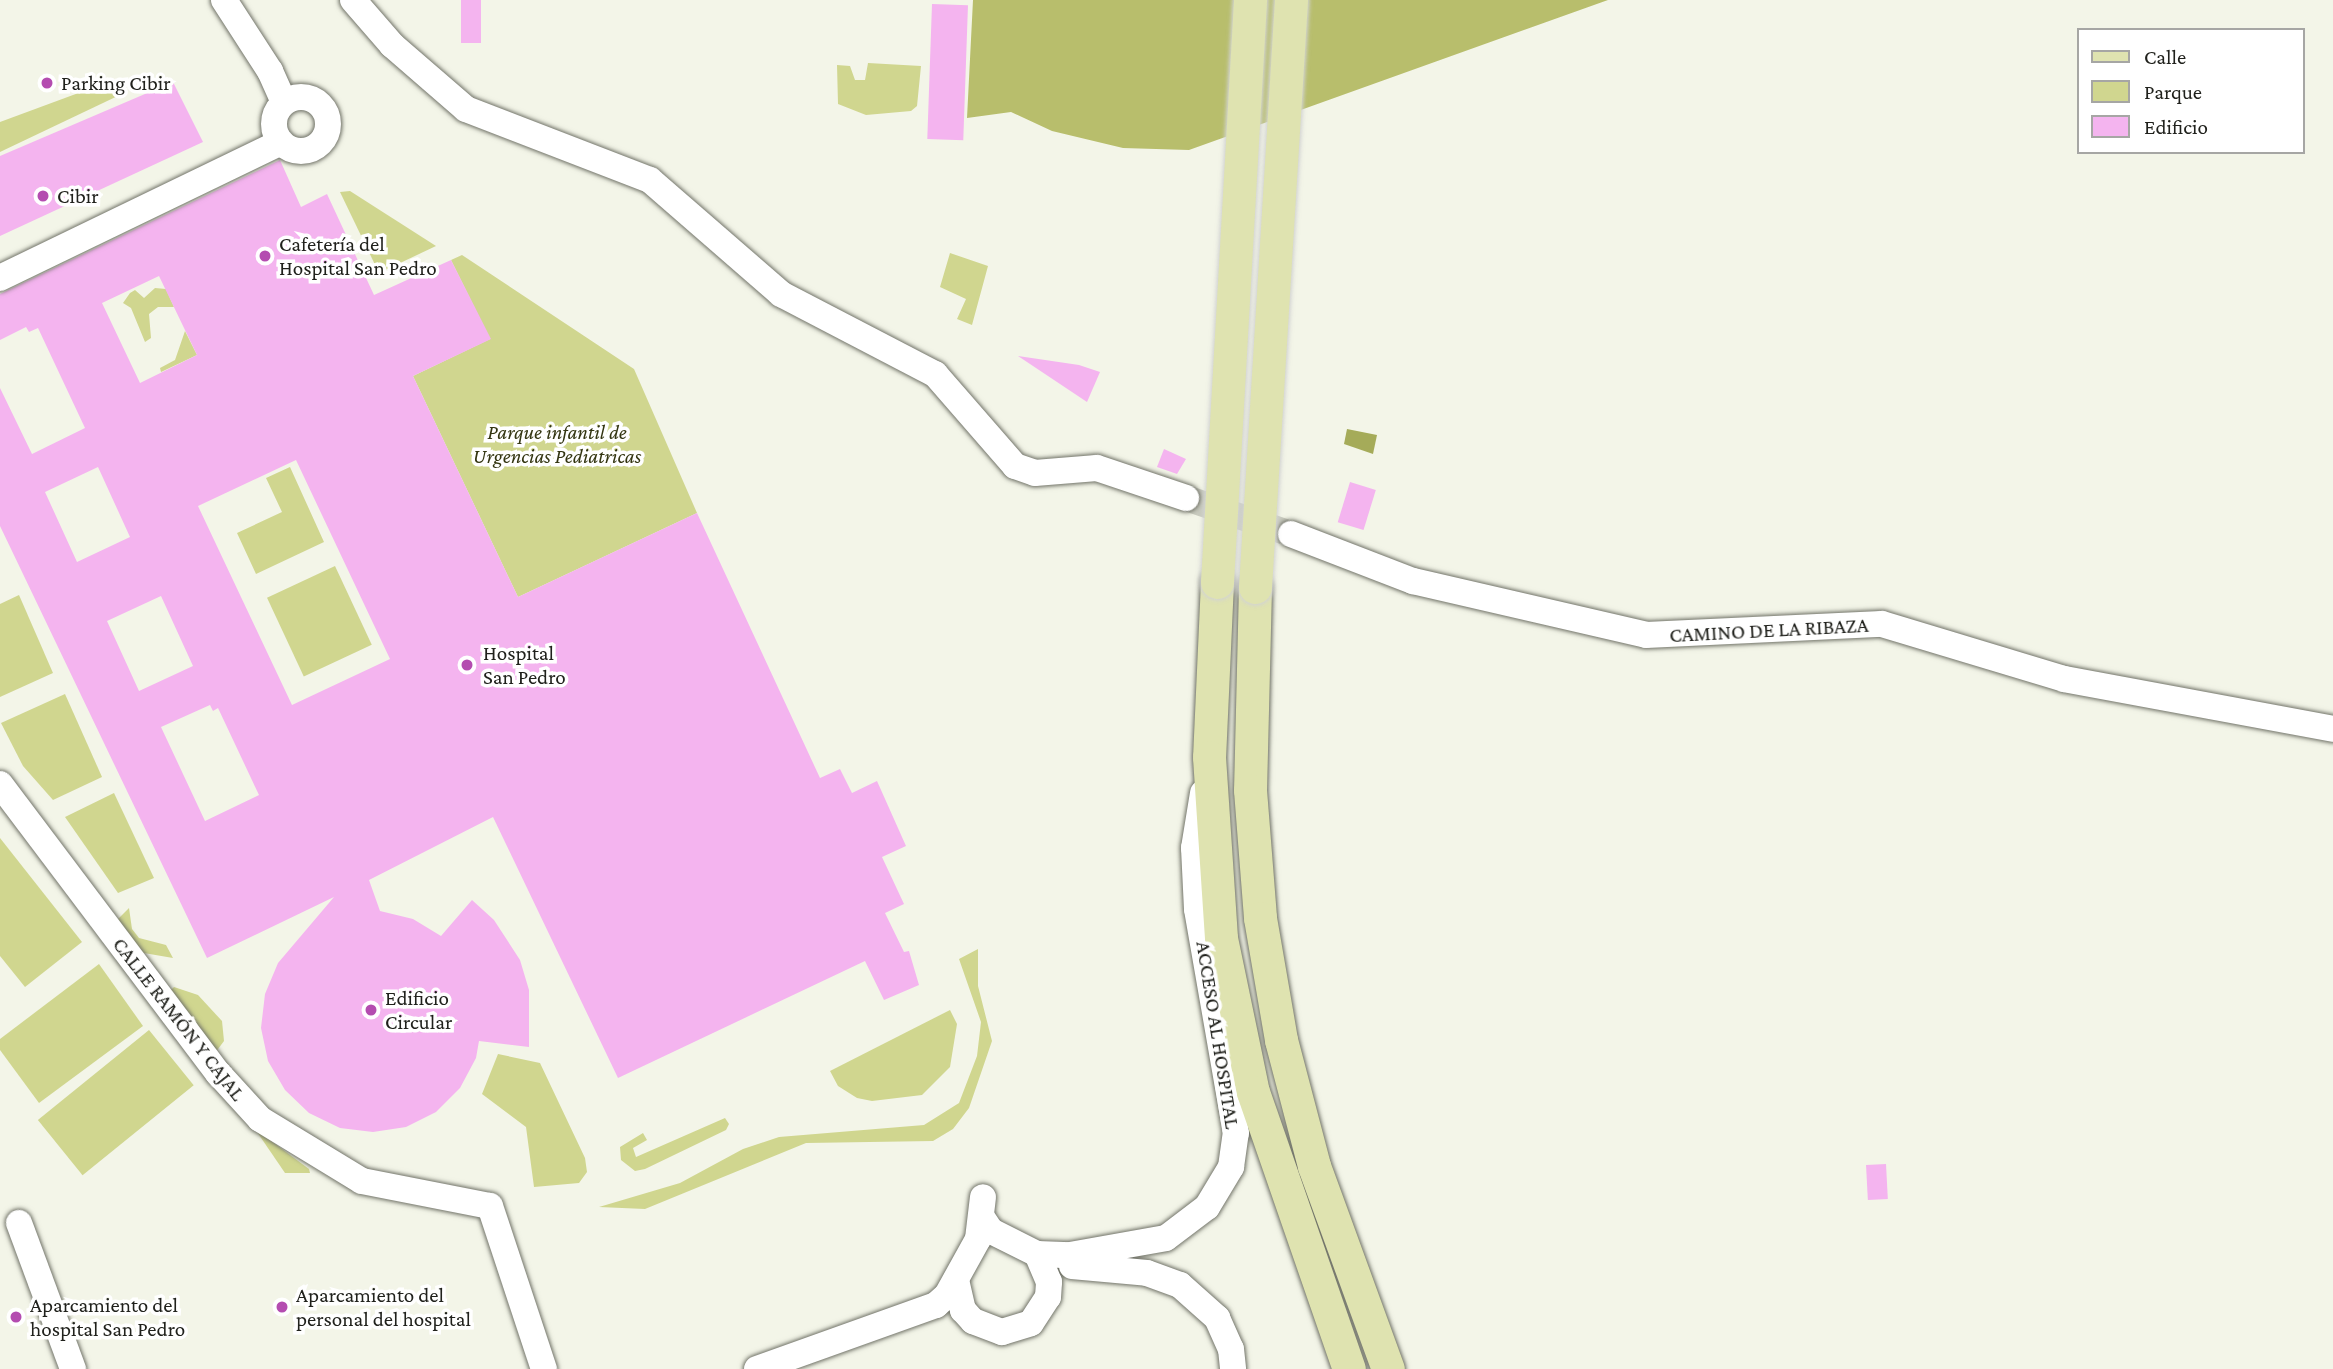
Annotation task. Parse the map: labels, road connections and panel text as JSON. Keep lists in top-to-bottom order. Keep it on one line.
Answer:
{"streets":{"street":["CAMINO DE LA RIBAZA","CALLE RAMÓN Y CAJAL","ACCESO AL HOSPITAL"]},"parks":["Parque infantil de Urgencias Pediatricas"],"places":["Parking Cibir","Cibir","Cafetería del Hospital San Pedro","Hospital San Pedro","Edificio Circular","Aparcamiento del personal del hospital","Aparcamiento del hospital San Pedro"],"legend":["Calle","Parque","Edificio"]}
